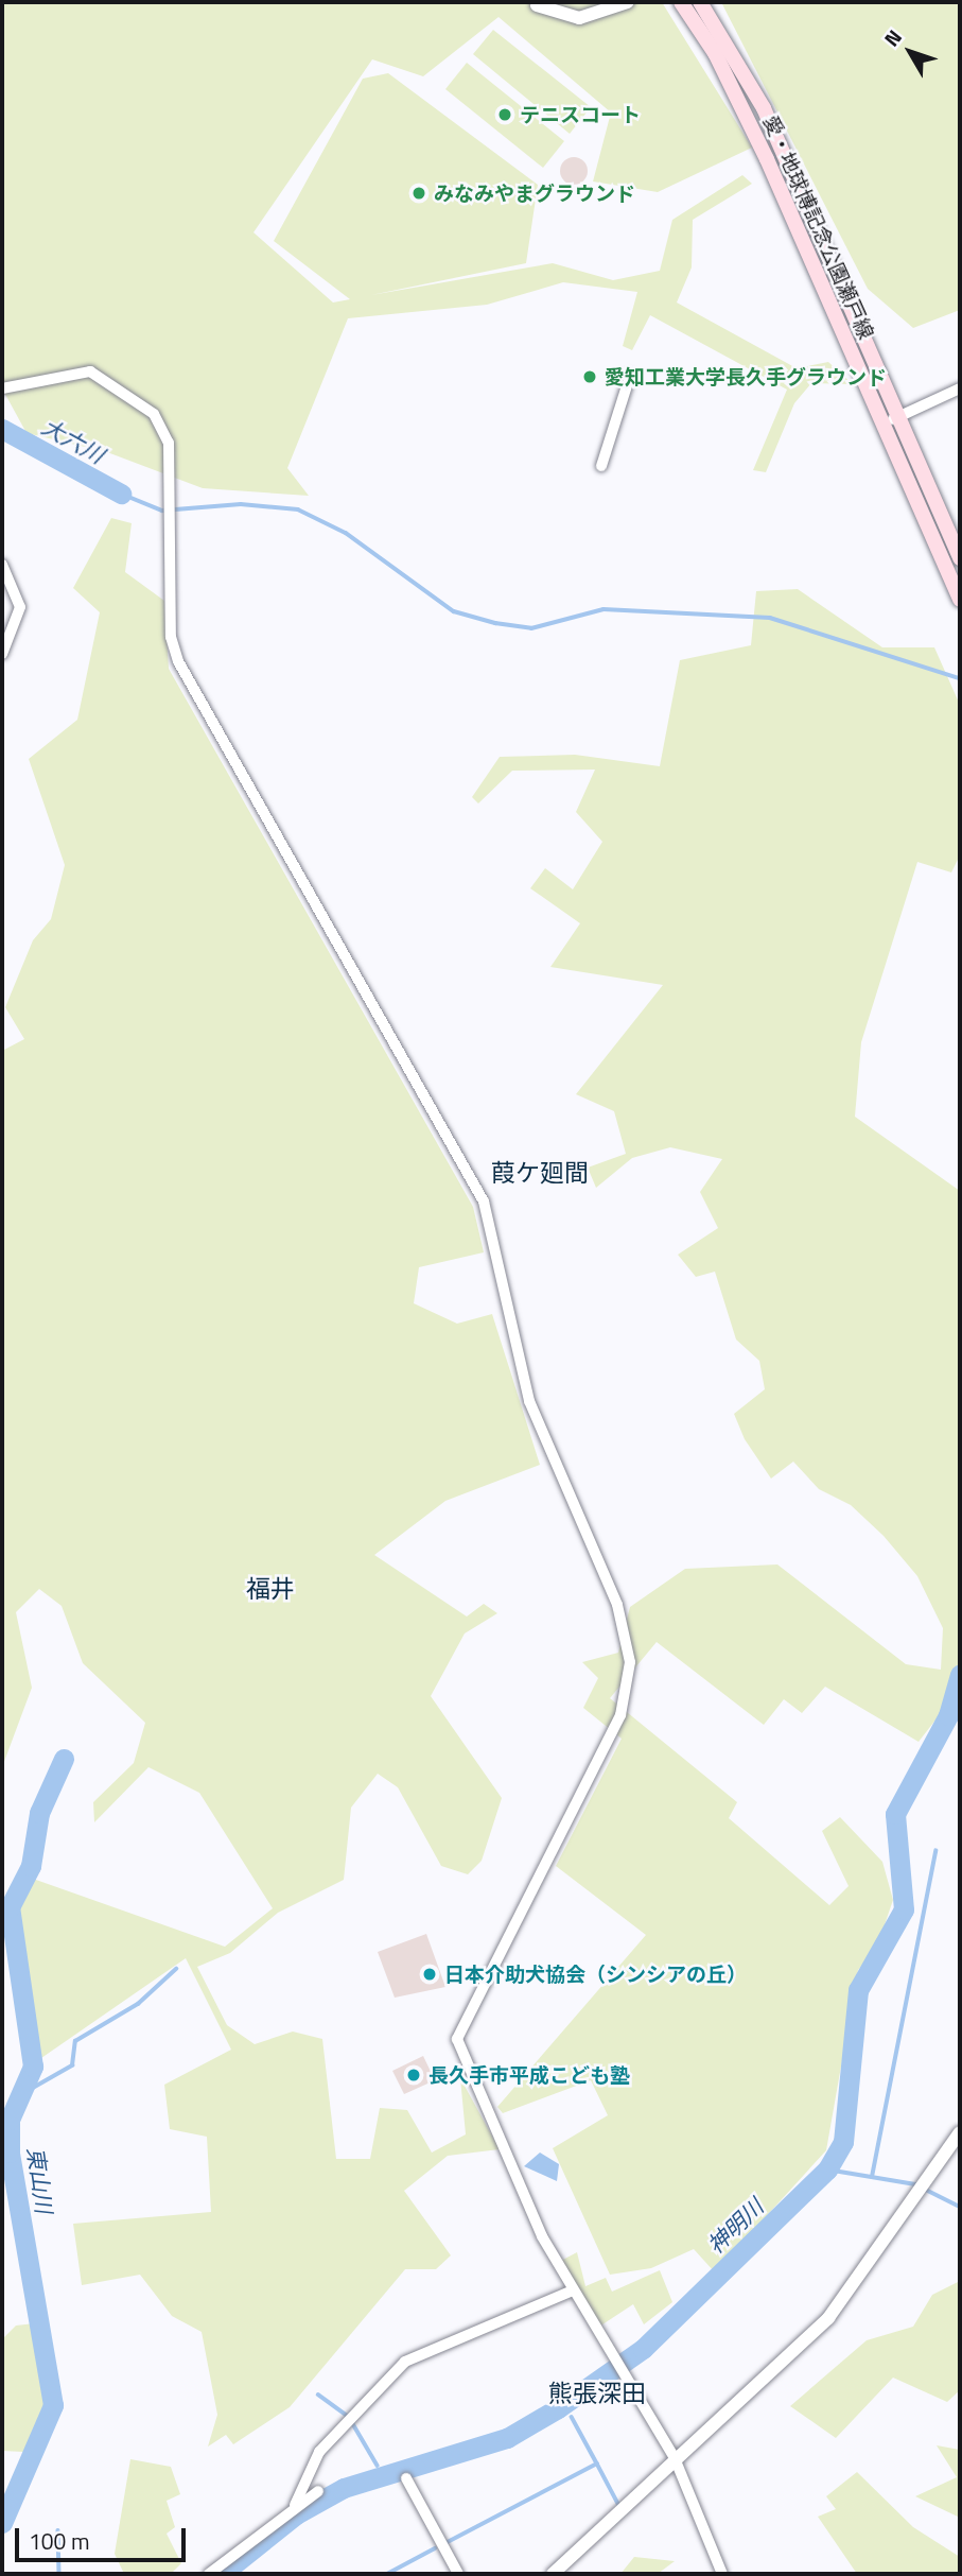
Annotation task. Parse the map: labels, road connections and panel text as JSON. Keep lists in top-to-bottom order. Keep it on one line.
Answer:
{"streets":{"main road":["愛・地球博記念公園瀬戸線"]},"districts":["葭ケ廻間","福井","熊張深田"],"water":["大六川","東山川","神明川"],"places":["テニスコート","みなみやまグラウンド","愛知工業大学長久手グラウンド","日本介助犬協会（シンシアの丘）","長久手市平成こども塾"],"scale_bar":"100 m","north":"top left"}
